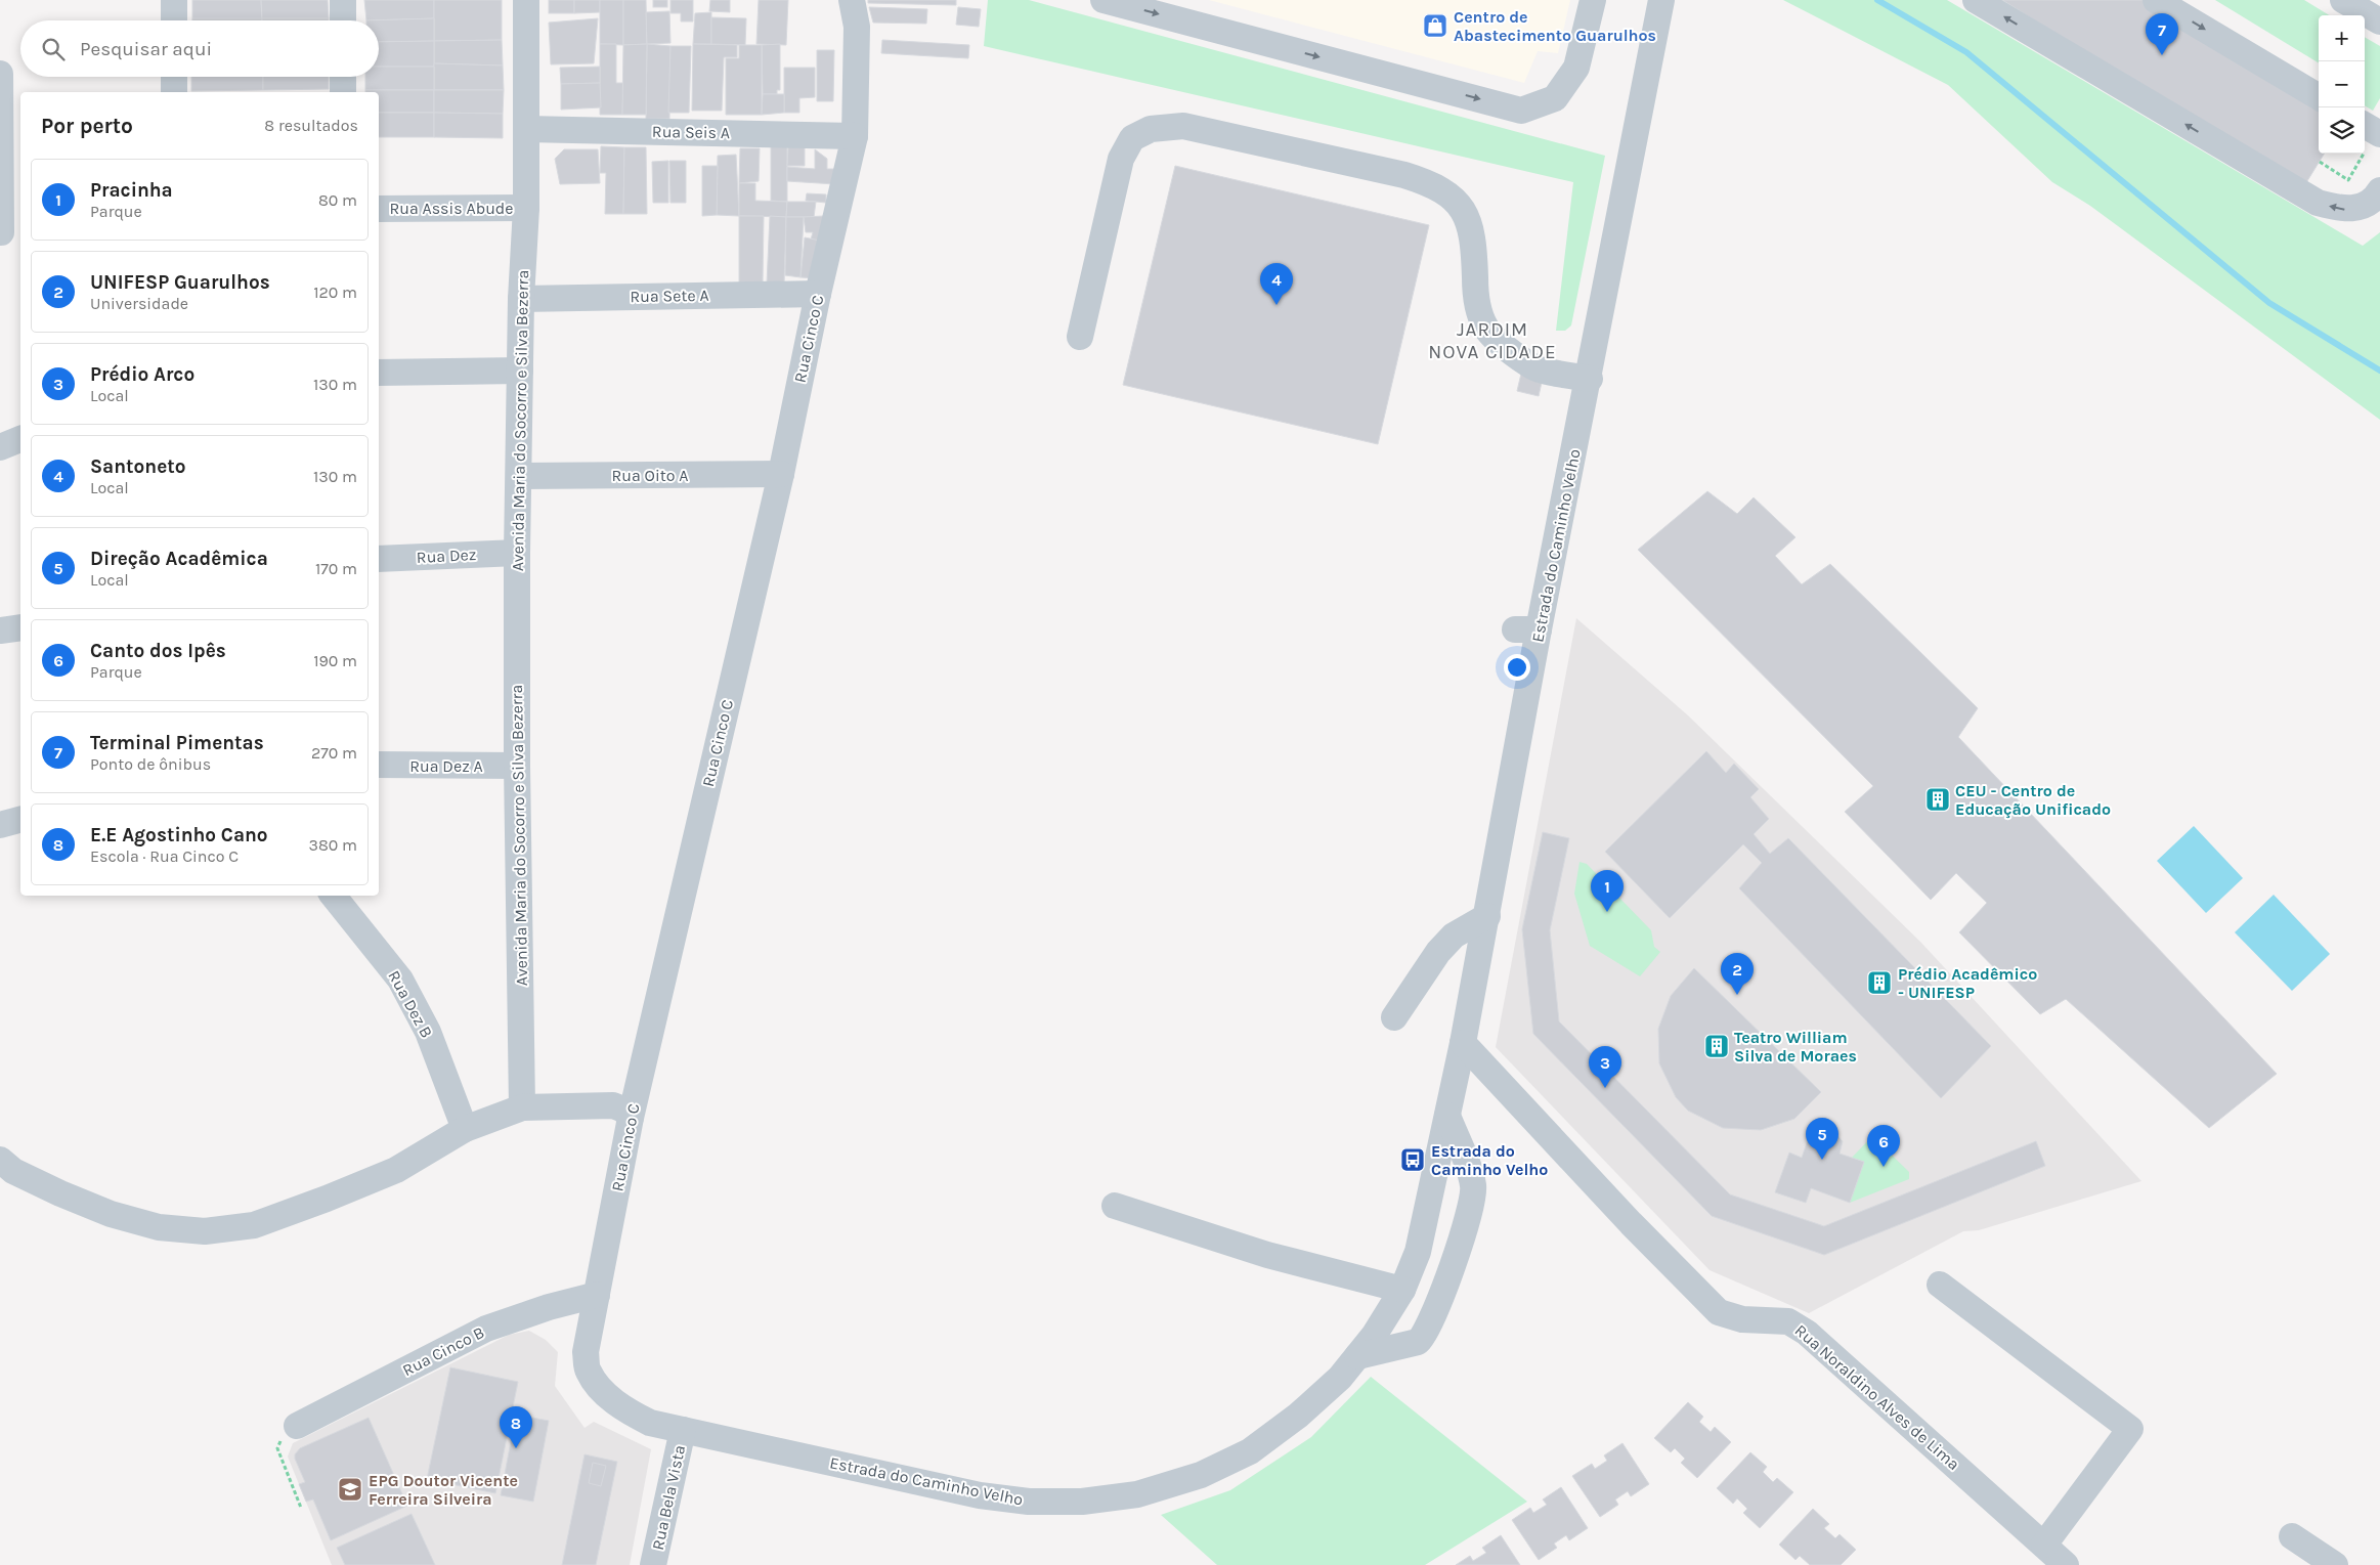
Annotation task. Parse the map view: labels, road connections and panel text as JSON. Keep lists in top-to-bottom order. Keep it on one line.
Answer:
{"streets":{"street":["Rua Seis A","Rua Assis Abude","Rua Sete A","Rua Cinco C","Avenida Maria do Socorro e Silva Bezerra","Rua Oito A","Estrada do Caminho Velho","Rua Dez","Rua Dez A","Rua Dez B","Rua Cinco B","Rua Noraldino Alves de Lima","Rua Bela Vista"]},"crossings":[["Rua Seis A","Rua Cinco C"],["Rua Seis A","Avenida Maria do Socorro e Silva Bezerra"],["Rua Assis Abude","Avenida Maria do Socorro e Silva Bezerra"],["Rua Sete A","Rua Cinco C"],["Rua Sete A","Avenida Maria do Socorro e Silva Bezerra"],["Rua Cinco C","Rua Oito A"],["Rua Cinco C","Estrada do Caminho Velho"],["Rua Cinco C","Rua Cinco B"],["Rua Cinco C","Rua Bela Vista"],["Avenida Maria do Socorro e Silva Bezerra","Rua Oito A"],["Avenida Maria do Socorro e Silva Bezerra","Rua Dez"],["Avenida Maria do Socorro e Silva Bezerra","Rua Dez A"],["Estrada do Caminho Velho","Rua Noraldino Alves de Lima"],["Estrada do Caminho Velho","Rua Bela Vista"]],"districts":["JARDIM NOVA CIDADE"],"places":{"shop":["Centro de Abastecimento Guarulhos"],"building":["CEU - Centro de Educação Unificado","Prédio Acadêmico - UNIFESP","Teatro William Silva de Moraes"],"bus stop":["Estrada do Caminho Velho"],"school or university":["EPG Doutor Vicente Ferreira Silveira"]},"page":{"pins":["7","4","1","2","3","5","6","8"],"map_buttons":["+","−"],"search":"Pesquisar aqui","heading":["Por perto","8 resultados"],"list":[{"mark":"1","name":"Pracinha","note":"Parque","value":"80 m"},{"mark":"2","name":"UNIFESP Guarulhos","note":"Universidade","value":"120 m"},{"mark":"3","name":"Prédio Arco","note":"Local","value":"130 m"},{"mark":"4","name":"Santoneto","note":"Local","value":"130 m"},{"mark":"5","name":"Direção Acadêmica","note":"Local","value":"170 m"},{"mark":"6","name":"Canto dos Ipês","note":"Parque","value":"190 m"},{"mark":"7","name":"Terminal Pimentas","note":"Ponto de ônibus","value":"270 m"},{"mark":"8","name":"E.E Agostinho Cano","note":"Escola · Rua Cinco C","value":"380 m"}]}}
